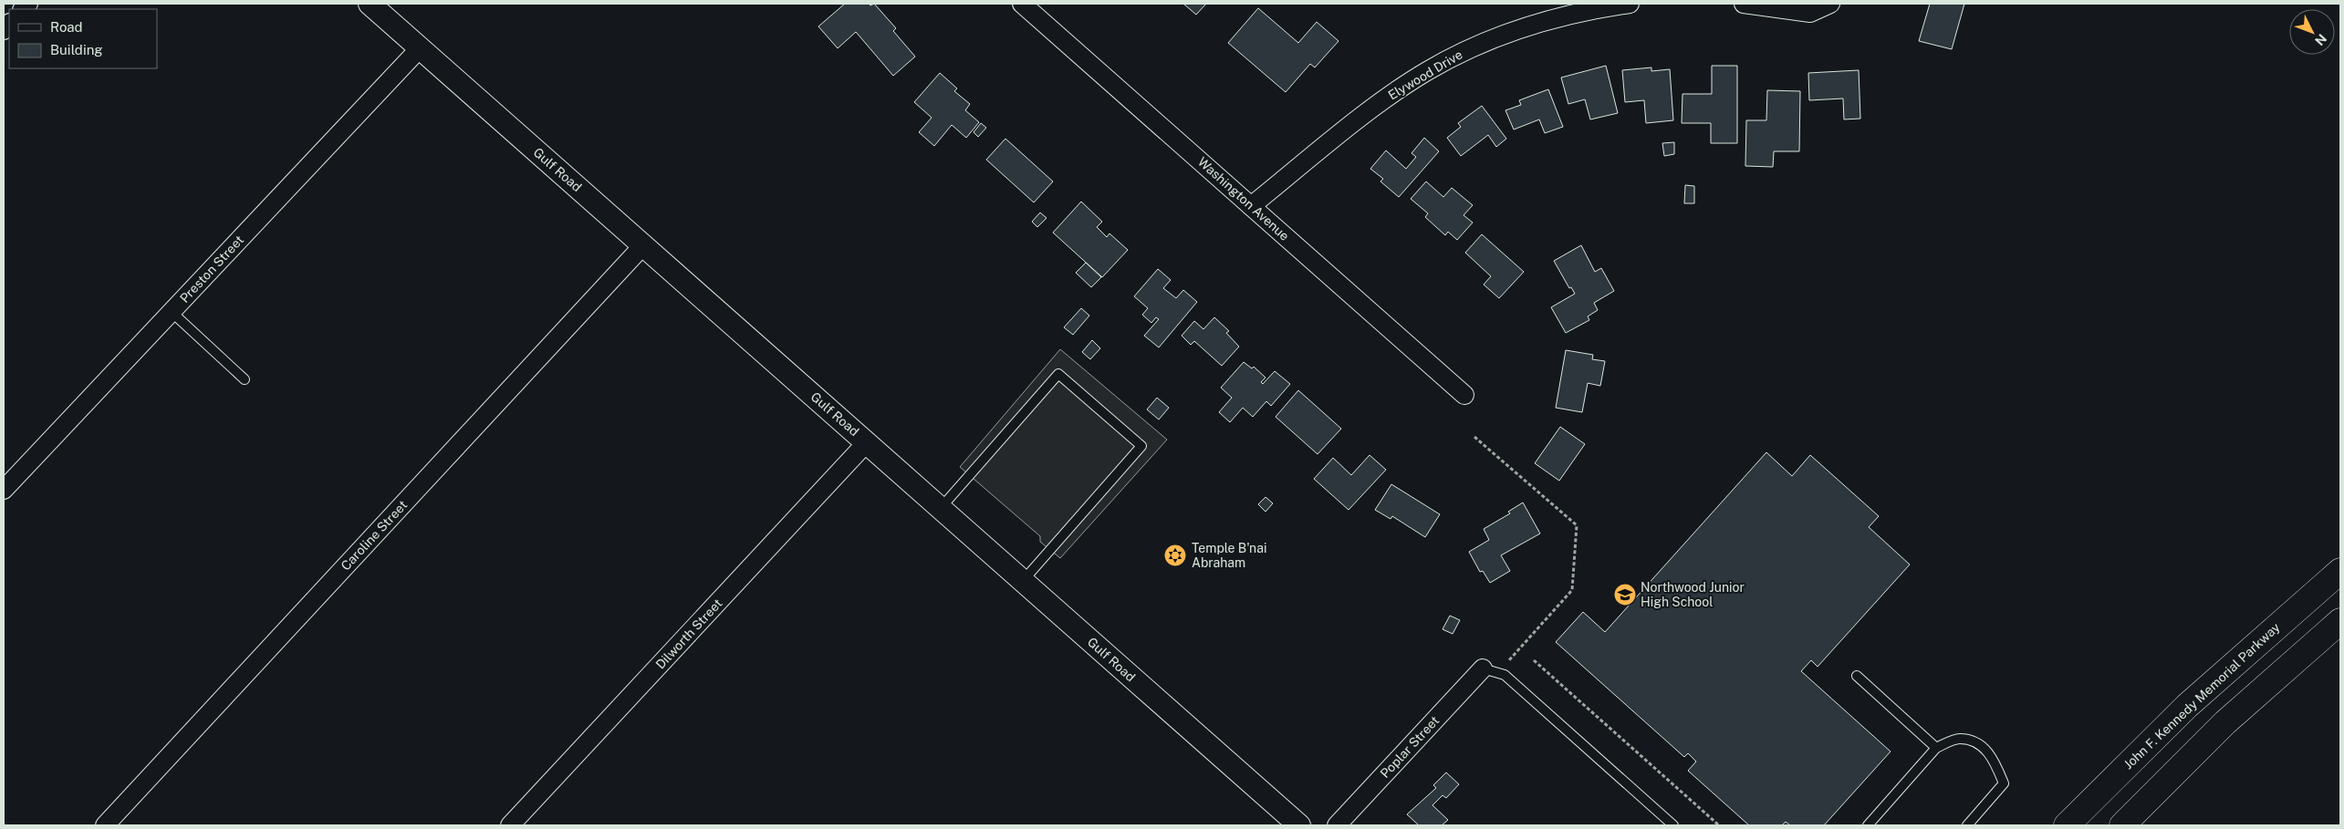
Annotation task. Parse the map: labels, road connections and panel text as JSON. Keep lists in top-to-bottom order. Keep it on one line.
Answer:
{"streets":{"highway":["John F. Kennedy Memorial Parkway"],"street":["Elywood Drive","Gulf Road","Washington Avenue","Preston Street","Caroline Street","Dilworth Street","Poplar Street"]},"crossings":[["Elywood Drive","Washington Avenue"],["Gulf Road","Preston Street"],["Gulf Road","Caroline Street"],["Gulf Road","Dilworth Street"]],"places":{"synagogue":["Temple B'nai Abraham"],"school or university":["Northwood Junior High School"]},"legend":["Road","Building"],"north":"bottom right"}
